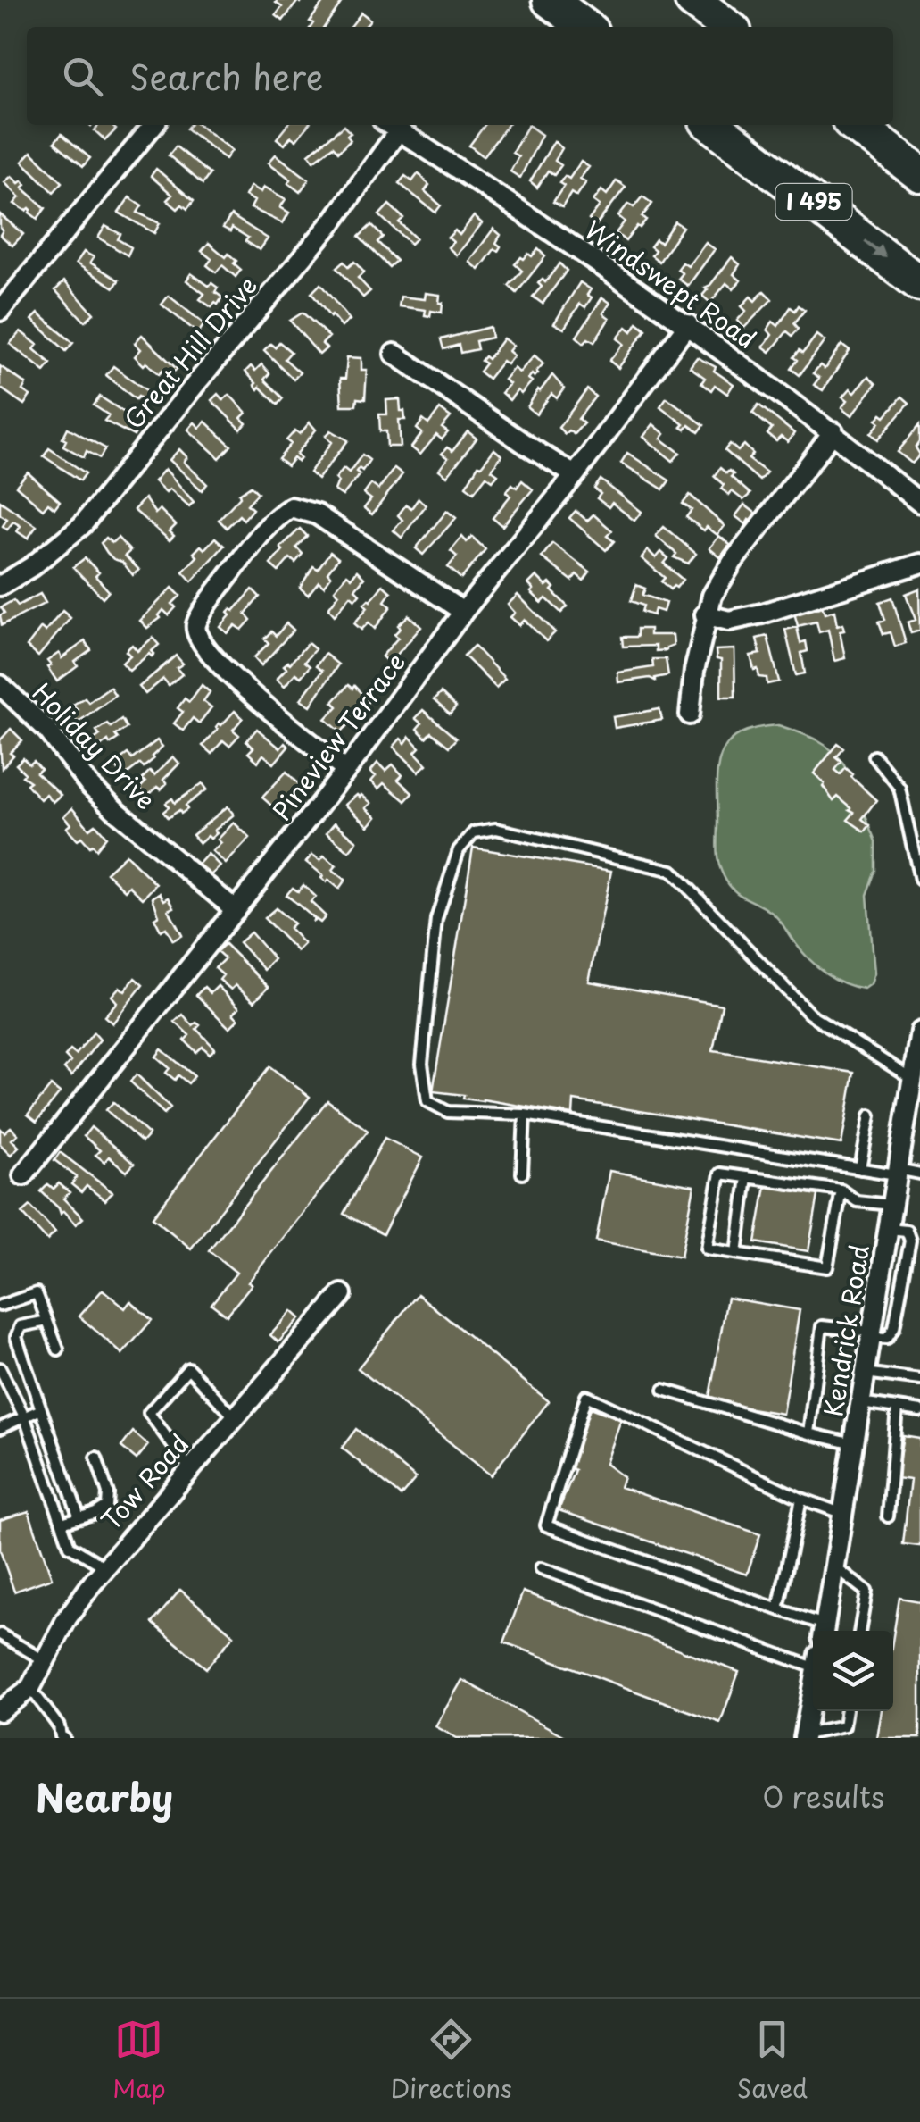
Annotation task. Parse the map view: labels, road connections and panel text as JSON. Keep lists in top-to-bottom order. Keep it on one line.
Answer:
{"streets":{"highway":["I 495"],"street":["Windswept Road","Great Hill Drive","Pineview Terrace","Holiday Drive","Kendrick Road","Tow Road"]},"crossings":[["Windswept Road","Great Hill Drive"],["Windswept Road","Pineview Terrace"],["Pineview Terrace","Holiday Drive"]],"page":{"search":"Search here","heading":["Nearby","0 results"],"nav":["Map","Directions","Saved"]}}
